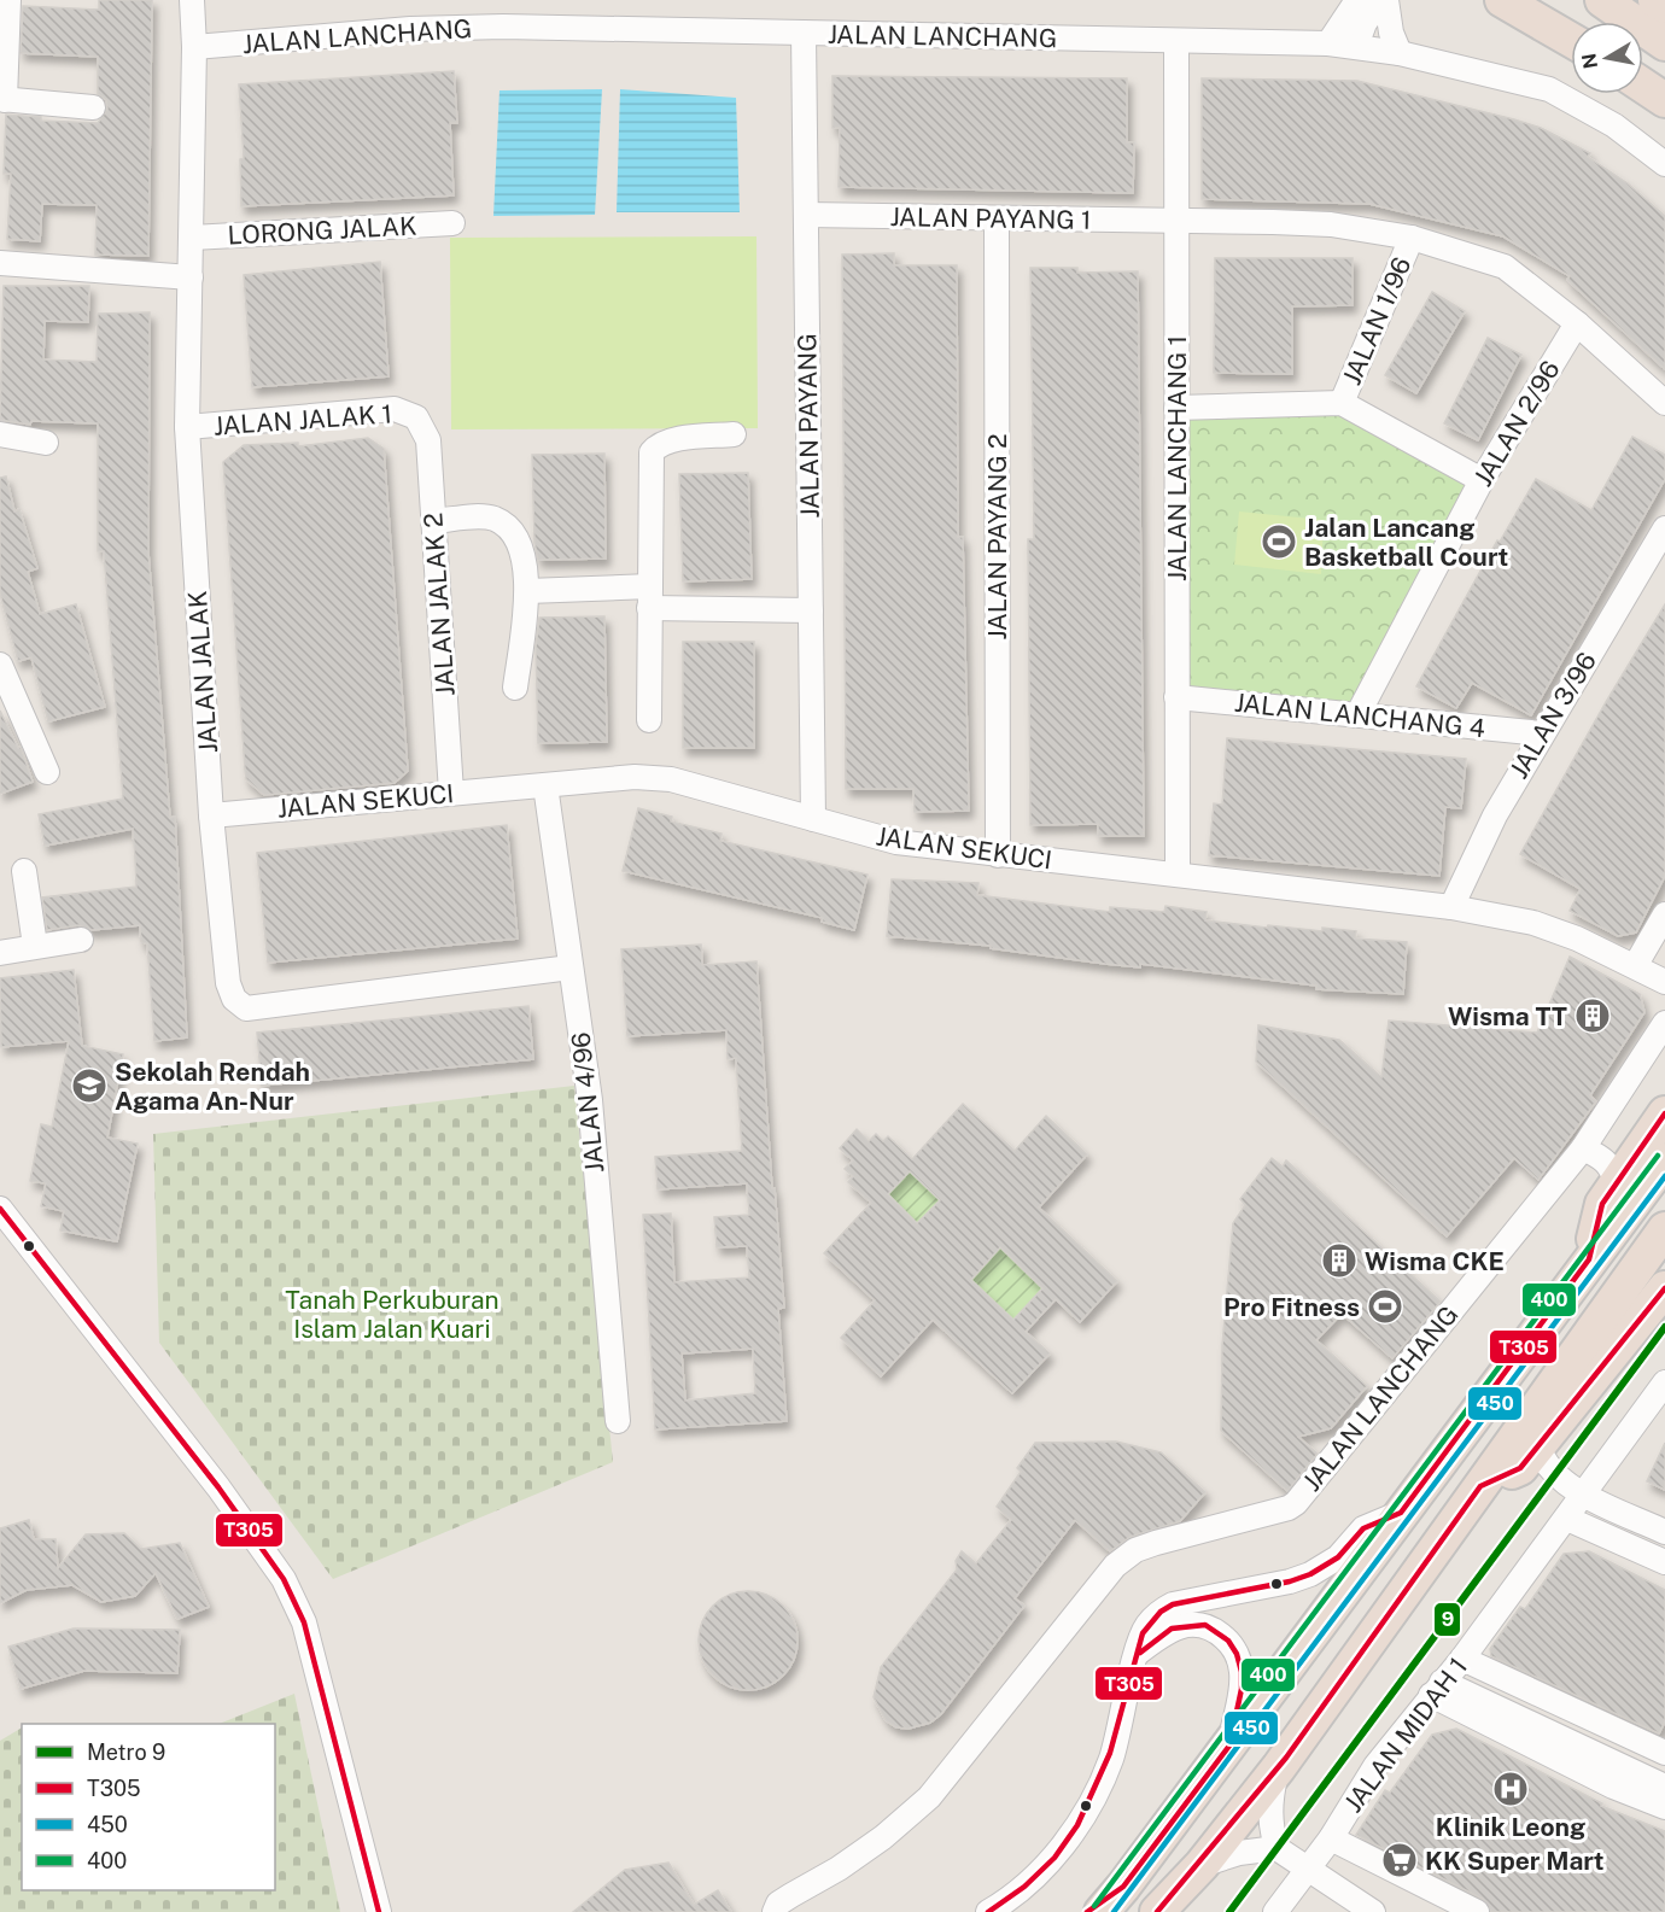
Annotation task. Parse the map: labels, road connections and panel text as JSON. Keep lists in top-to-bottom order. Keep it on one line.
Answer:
{"streets":{"street":["JALAN LANCHANG","JALAN PAYANG 1","LORONG JALAK","JALAN 1/96","JALAN JALAK 1","JALAN 2/96","JALAN PAYANG","JALAN LANCHANG 1","JALAN PAYANG 2","JALAN JALAK 2","JALAN JALAK","JALAN LANCHANG 4","JALAN 3/96","JALAN SEKUCI","JALAN 4/96","JALAN MIDAH 1"]},"crossings":[["JALAN LANCHANG","JALAN PAYANG"],["JALAN LANCHANG","JALAN LANCHANG 1"],["JALAN LANCHANG","JALAN JALAK"],["JALAN PAYANG 1","JALAN 1/96"],["JALAN PAYANG 1","JALAN 2/96"],["JALAN PAYANG 1","JALAN PAYANG"],["JALAN PAYANG 1","JALAN LANCHANG 1"],["JALAN PAYANG 1","JALAN PAYANG 2"],["LORONG JALAK","JALAN JALAK"],["JALAN JALAK 1","JALAN JALAK 2"],["JALAN JALAK 1","JALAN JALAK"],["JALAN 2/96","JALAN LANCHANG 4"],["JALAN PAYANG","JALAN SEKUCI"],["JALAN LANCHANG 1","JALAN LANCHANG 4"],["JALAN LANCHANG 1","JALAN SEKUCI"],["JALAN PAYANG 2","JALAN SEKUCI"],["JALAN JALAK 2","JALAN SEKUCI"],["JALAN JALAK","JALAN SEKUCI"],["JALAN JALAK","JALAN 4/96"],["JALAN LANCHANG 4","JALAN 3/96"],["JALAN 3/96","JALAN SEKUCI"],["JALAN SEKUCI","JALAN 4/96"]],"parks":["Tanah Perkuburan Islam Jalan Kuari"],"places":{"sports":["Jalan Lancang Basketball Court","Pro Fitness"],"building":["Wisma TT","Wisma CKE"],"school or university":["Sekolah Rendah Agama An-Nur"],"hospital":["Klinik Leong"],"supermarket":["KK Super Mart"]},"lines":["transit line T305","transit line 400","transit line 450","metro line 9"],"legend":["Metro 9","T305","450","400"],"north":"left"}
